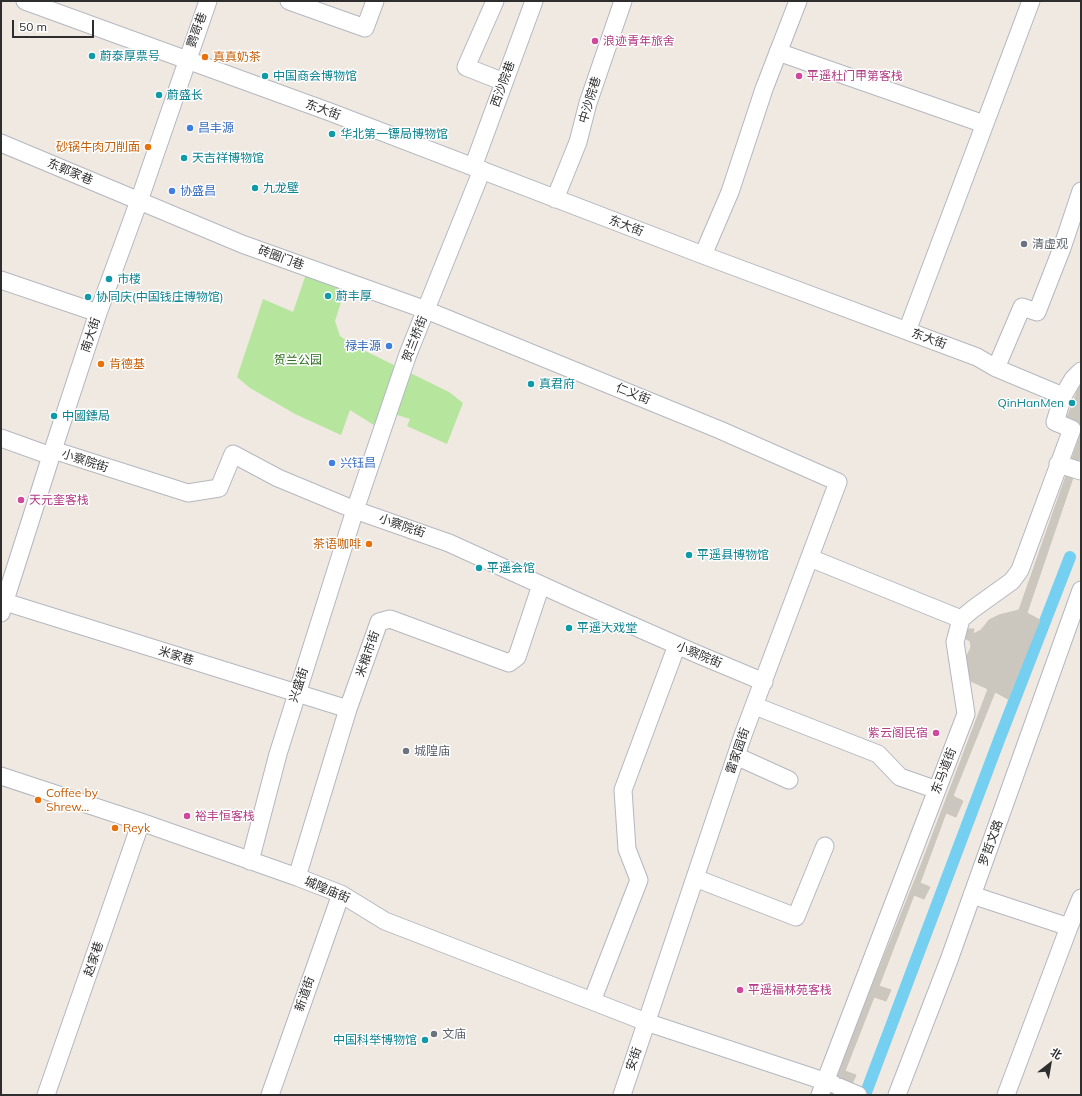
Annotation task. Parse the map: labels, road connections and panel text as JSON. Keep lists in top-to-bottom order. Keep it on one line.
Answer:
{"streets":{"street":["鹦哥巷","西沙院巷","中沙院巷","东大街","东郭家巷","砖圈门巷","南大街","贺兰桥街","仁义街","小察院街","米粮市街","米家巷","兴盛街","雷家园街","东马道街","罗哲文路","城隍庙街","赵家巷","新道街","安街"]},"crossings":[["鹦哥巷","东大街"],["鹦哥巷","南大街"],["西沙院巷","东大街"],["西沙院巷","贺兰桥街"],["中沙院巷","东大街"],["东大街","南大街"],["东大街","贺兰桥街"],["东大街","东马道街"],["东郭家巷","砖圈门巷"],["东郭家巷","南大街"],["砖圈门巷","南大街"],["砖圈门巷","贺兰桥街"],["砖圈门巷","仁义街"],["南大街","小察院街"],["南大街","米家巷"],["贺兰桥街","仁义街"],["贺兰桥街","小察院街"],["贺兰桥街","兴盛街"],["仁义街","雷家园街"],["小察院街","米粮市街"],["小察院街","兴盛街"],["小察院街","雷家园街"],["米粮市街","米家巷"],["米粮市街","城隍庙街"],["米家巷","兴盛街"],["兴盛街","城隍庙街"],["雷家园街","城隍庙街"],["雷家园街","安街"],["东马道街","城隍庙街"],["城隍庙街","赵家巷"],["城隍庙街","新道街"],["城隍庙街","安街"]],"parks":["贺兰公园"],"places":["浪迹青年旅舍","蔚泰厚票号","真真奶茶","中国商会博物馆","平遥杜门甲第客栈","蔚盛长","昌丰源","华北第一镖局博物馆","砂锅牛肉刀削面","天吉祥博物馆","九龙壁","协盛昌","清虚观","市楼","蔚丰厚","协同庆(中国钱庄博物馆)","禄丰源","肯德基","真君府","QinHanMen","中國鏢局","兴钰昌","天元奎客栈","茶语咖啡","平遥县博物馆","平遥会馆","平遥大戏堂","紫云阁民宿","城隍庙","Coffee by Shrew...","裕丰恒客栈","Reyk","平遥福林苑客栈","文庙","中国科举博物馆"],"scale_bar":"50 m","north":"top right"}
